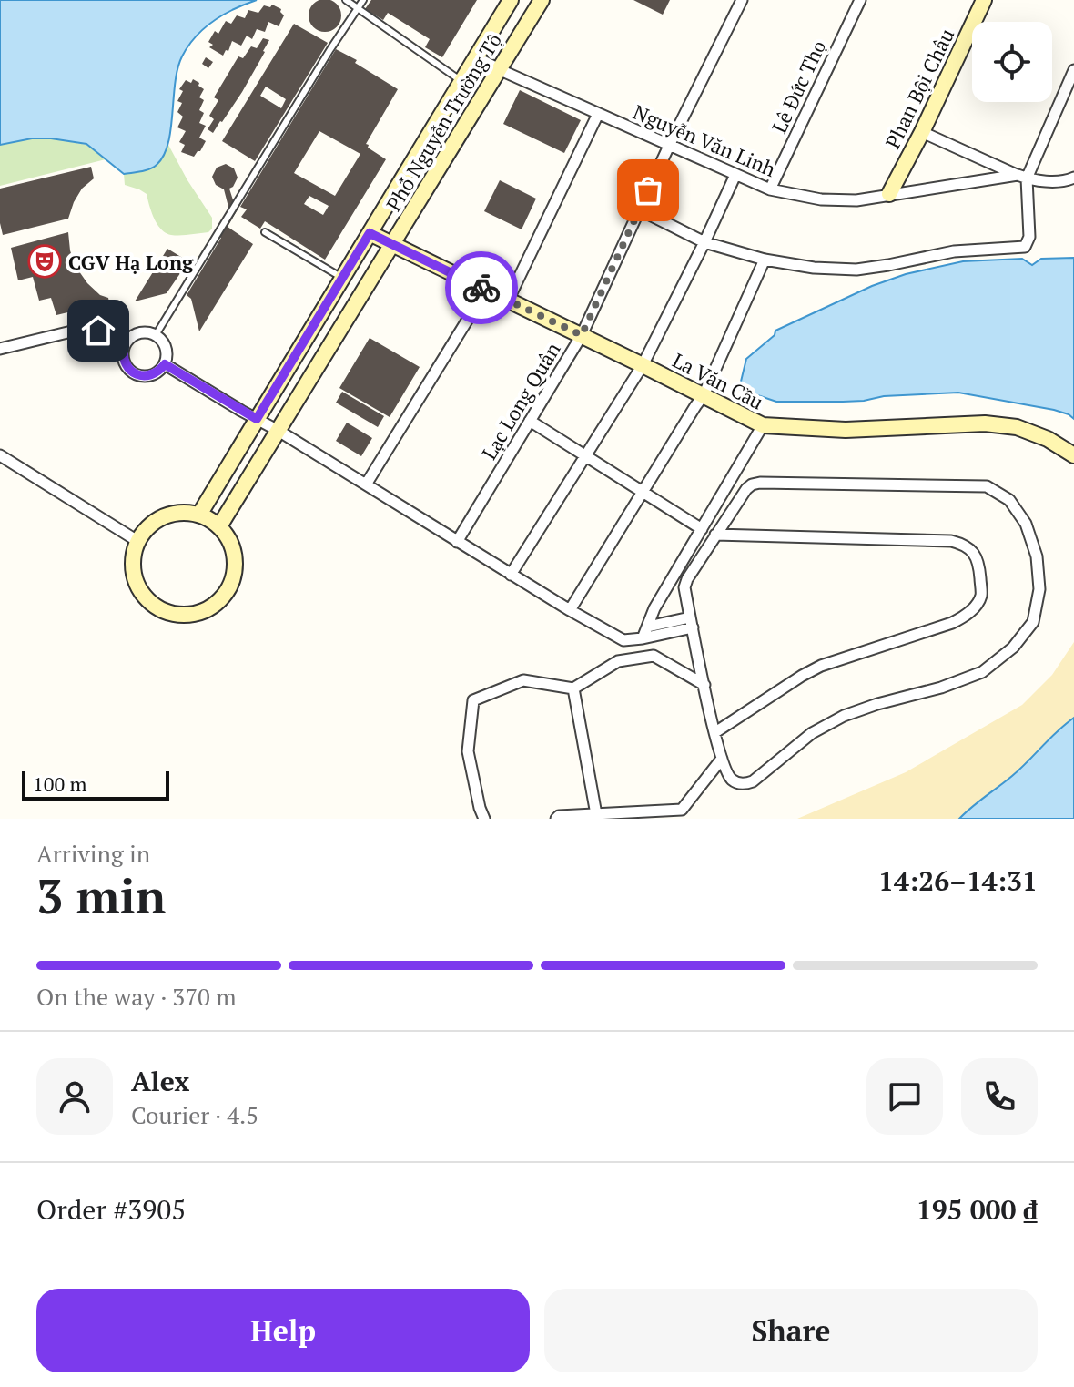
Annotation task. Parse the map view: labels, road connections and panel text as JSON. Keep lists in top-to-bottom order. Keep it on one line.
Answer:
{"streets":{"street":["Lê Đức Thọ","Phan Bội Châu","Phố Nguyễn Trường Tộ","Nguyễn Văn Linh","La Văn Cầu","Lạc Long Quân"]},"crossings":[["Lê Đức Thọ","Nguyễn Văn Linh"],["Phan Bội Châu","Nguyễn Văn Linh"],["Phố Nguyễn Trường Tộ","Nguyễn Văn Linh"],["Phố Nguyễn Trường Tộ","La Văn Cầu"],["Nguyễn Văn Linh","Lạc Long Quân"],["La Văn Cầu","Lạc Long Quân"]],"places":{"theatre":["CGV Hạ Long"]},"scale_bar":"100 m","page":{"scale":"100 m","heading":["3 min","Arriving in","14:26–14:31"],"panel":["Alex","Courier · 4.5","Order #3905","195 000 ₫"],"bar":"On the way · 370 m","buttons":["Help","Share"]}}
